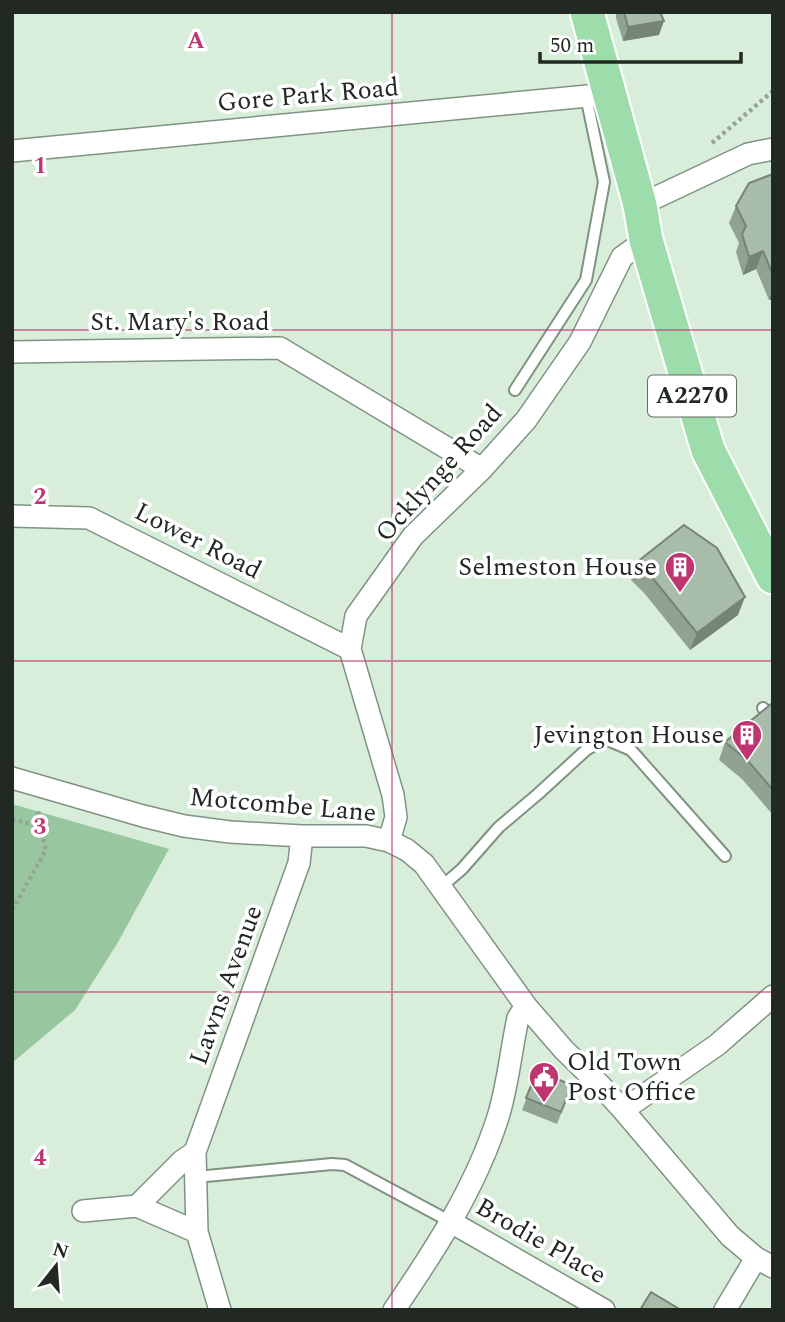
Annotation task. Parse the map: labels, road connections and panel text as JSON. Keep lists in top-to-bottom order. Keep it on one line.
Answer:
{"streets":{"main road":["A2270"],"street":["Gore Park Road","St. Mary's Road","Ocklynge Road","Lower Road","Motcombe Lane","Lawns Avenue","Brodie Place"]},"crossings":[["Gore Park Road","A2270"],["St. Mary's Road","Ocklynge Road"],["A2270","Ocklynge Road"],["Ocklynge Road","Lower Road"],["Ocklynge Road","Motcombe Lane"],["Motcombe Lane","Lawns Avenue"]],"places":{"building":["Selmeston House","Jevington House"],"public building":["Old Town Post Office"]},"scale_bar":"50 m","north":"top","grid":{"columns":["A"],"rows":["1","2","3","4"]}}
